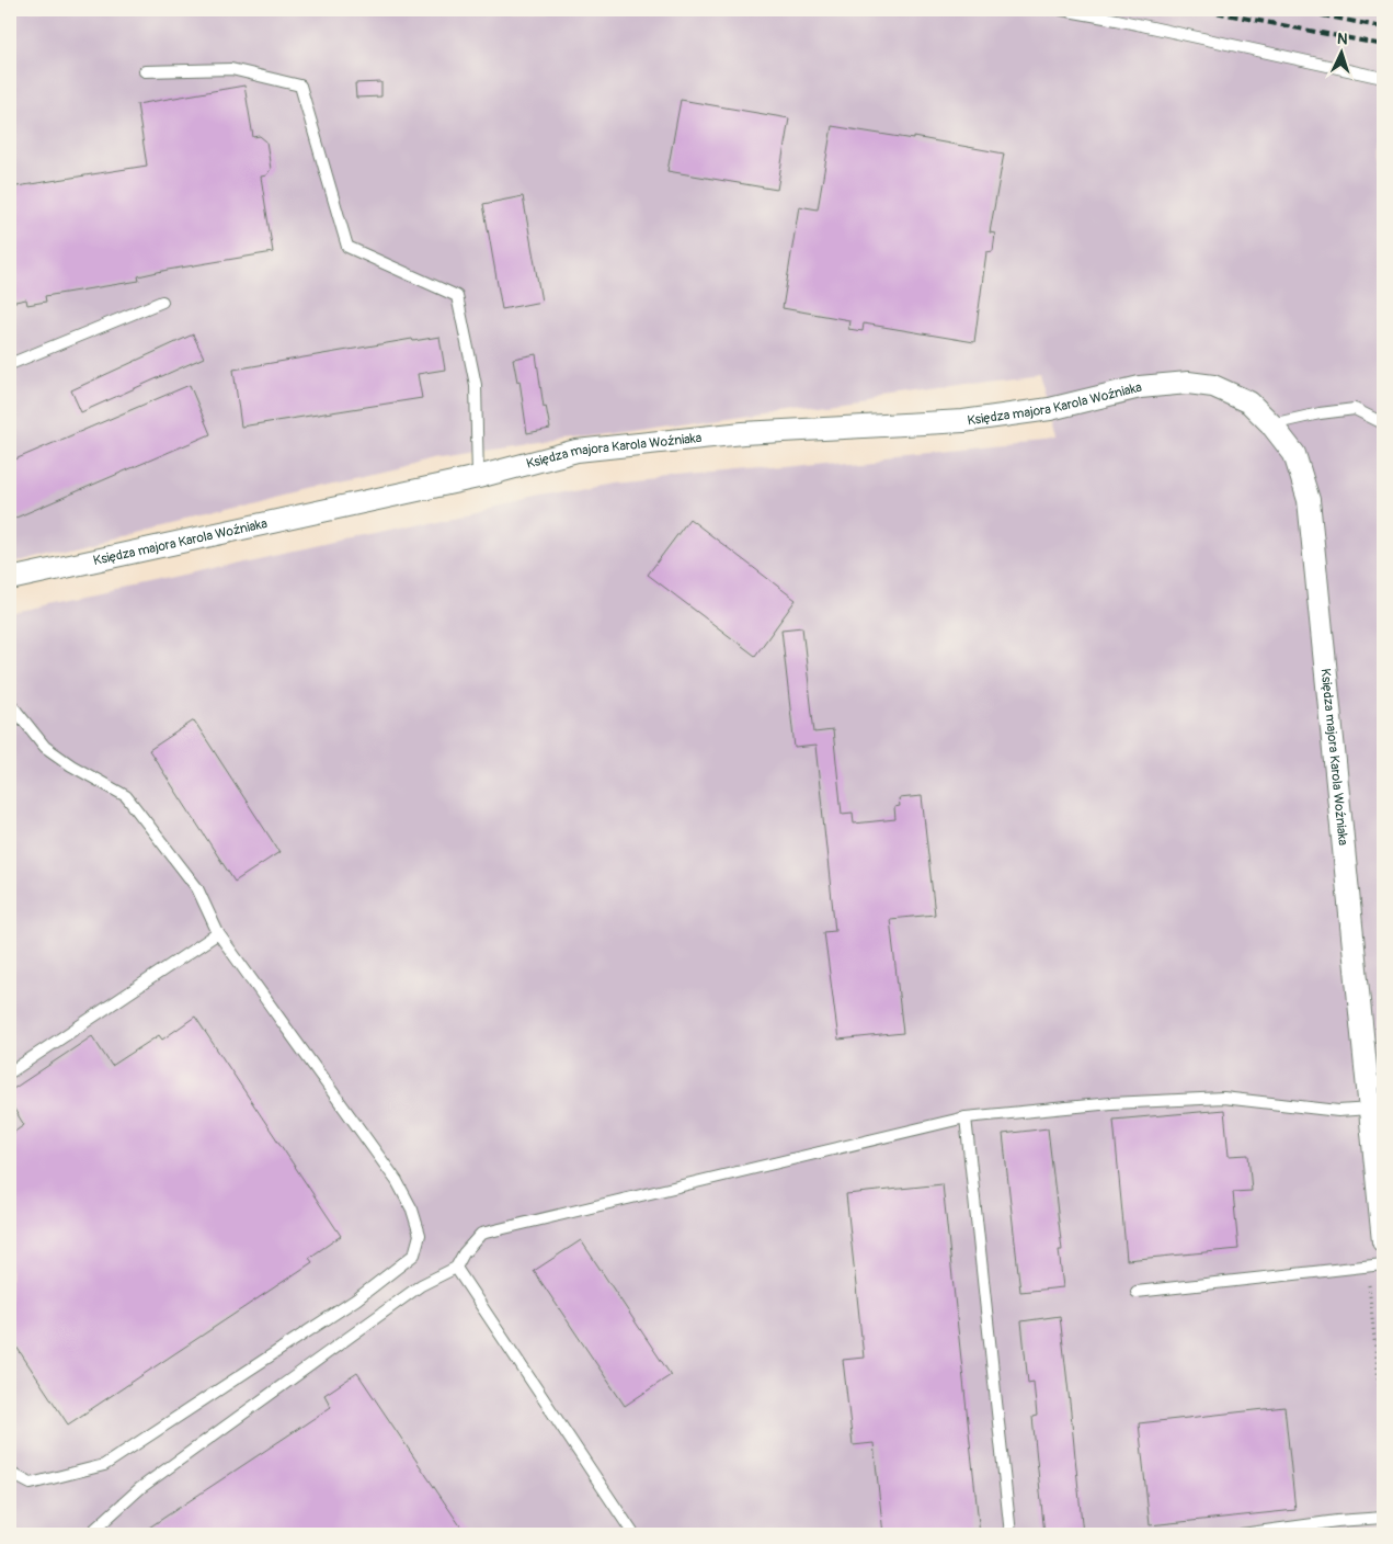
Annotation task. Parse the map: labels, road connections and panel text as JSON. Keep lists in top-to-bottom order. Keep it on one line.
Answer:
{"streets":{"street":["Księdza majora Karola Woźniaka"]},"north":"top"}
